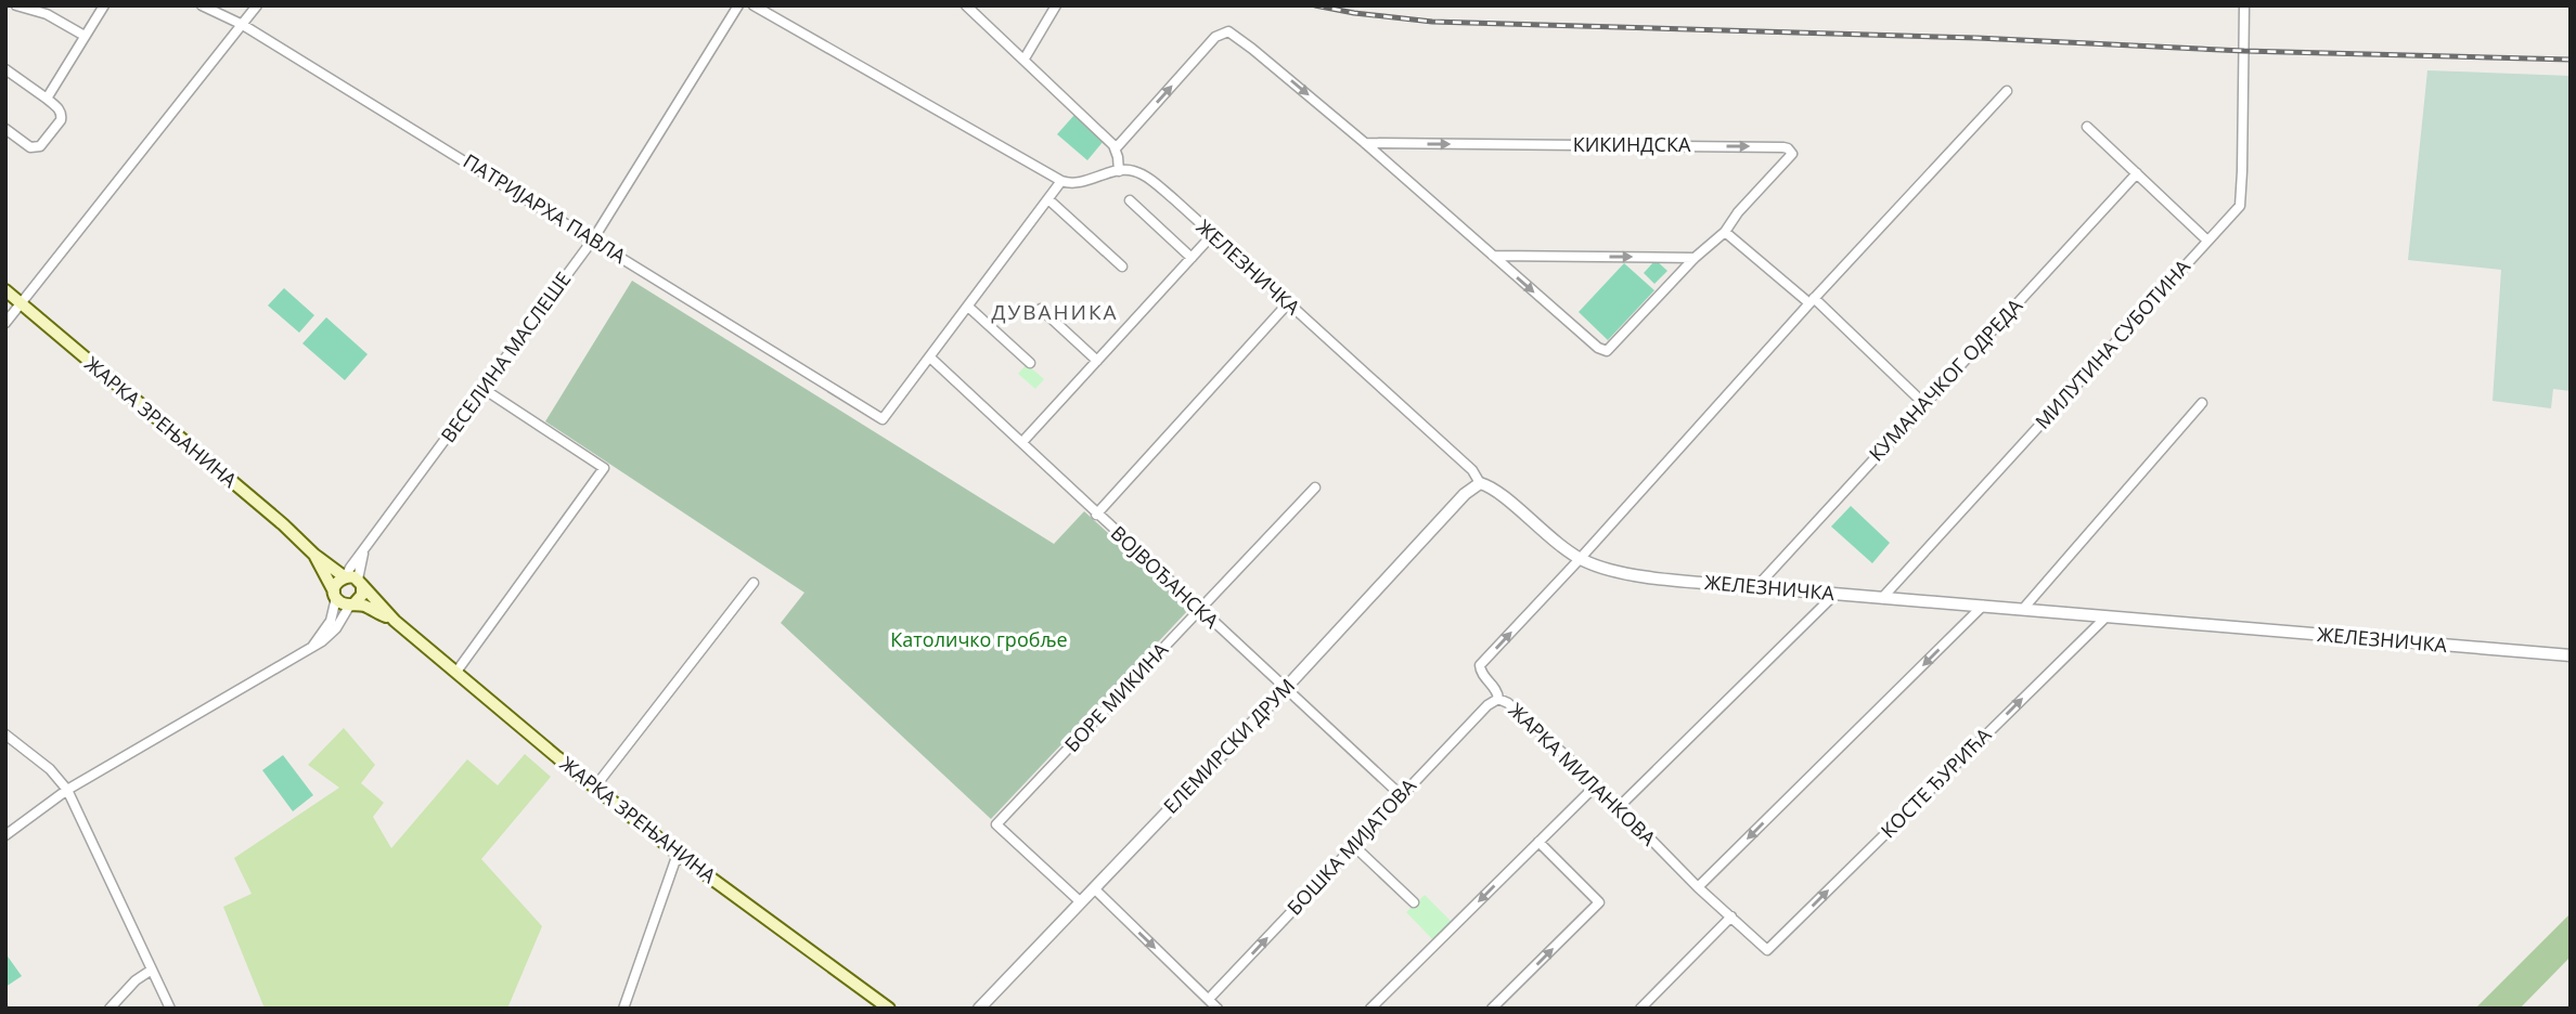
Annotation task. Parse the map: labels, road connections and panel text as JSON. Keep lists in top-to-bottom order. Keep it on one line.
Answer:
{"streets":{"main road":["ЖАРКА ЗРЕЊАНИНА"],"street":["КИКИНДСКА","ПАТРИЈАРХА ПАВЛА","ЖЕЛЕЗНИЧКА","МИЛУТИНА СУБОТИНА","ВЕСЕЛИНА МАСЛЕШЕ","КУМАНАЧКОГ ОДРЕДА","ВОЈВОЂАНСКА","БОРЕ МИКИНА","ЕЛЕМИРСКИ ДРУМ","ЖАРКА МИЛАНКОВА","КОСТЕ ЂУРИЋА","БОШКА МИЈАТОВА"]},"crossings":[["ПАТРИЈАРХА ПАВЛА","ВЕСЕЛИНА МАСЛЕШЕ"],["ПАТРИЈАРХА ПАВЛА","ВОЈВОЂАНСКА"],["ЖЕЛЕЗНИЧКА","МИЛУТИНА СУБОТИНА"],["ЖЕЛЕЗНИЧКА","КУМАНАЧКОГ ОДРЕДА"],["ЖЕЛЕЗНИЧКА","ЕЛЕМИРСКИ ДРУМ"],["ЖЕЛЕЗНИЧКА","ЖАРКА МИЛАНКОВА"],["ЖЕЛЕЗНИЧКА","КОСТЕ ЂУРИЋА"],["ВЕСЕЛИНА МАСЛЕШЕ","ЖАРКА ЗРЕЊАНИНА"],["ВОЈВОЂАНСКА","БОРЕ МИКИНА"],["ВОЈВОЂАНСКА","ЕЛЕМИРСКИ ДРУМ"],["ВОЈВОЂАНСКА","БОШКА МИЈАТОВА"],["БОРЕ МИКИНА","ЕЛЕМИРСКИ ДРУМ"],["ЖАРКА МИЛАНКОВА","КОСТЕ ЂУРИЋА"],["ЖАРКА МИЛАНКОВА","БОШКА МИЈАТОВА"]],"one_way":["КОСТЕ ЂУРИЋА","БОШКА МИЈАТОВА"],"districts":["ДУВАНИКА"],"parks":["Католичко гробље"]}
